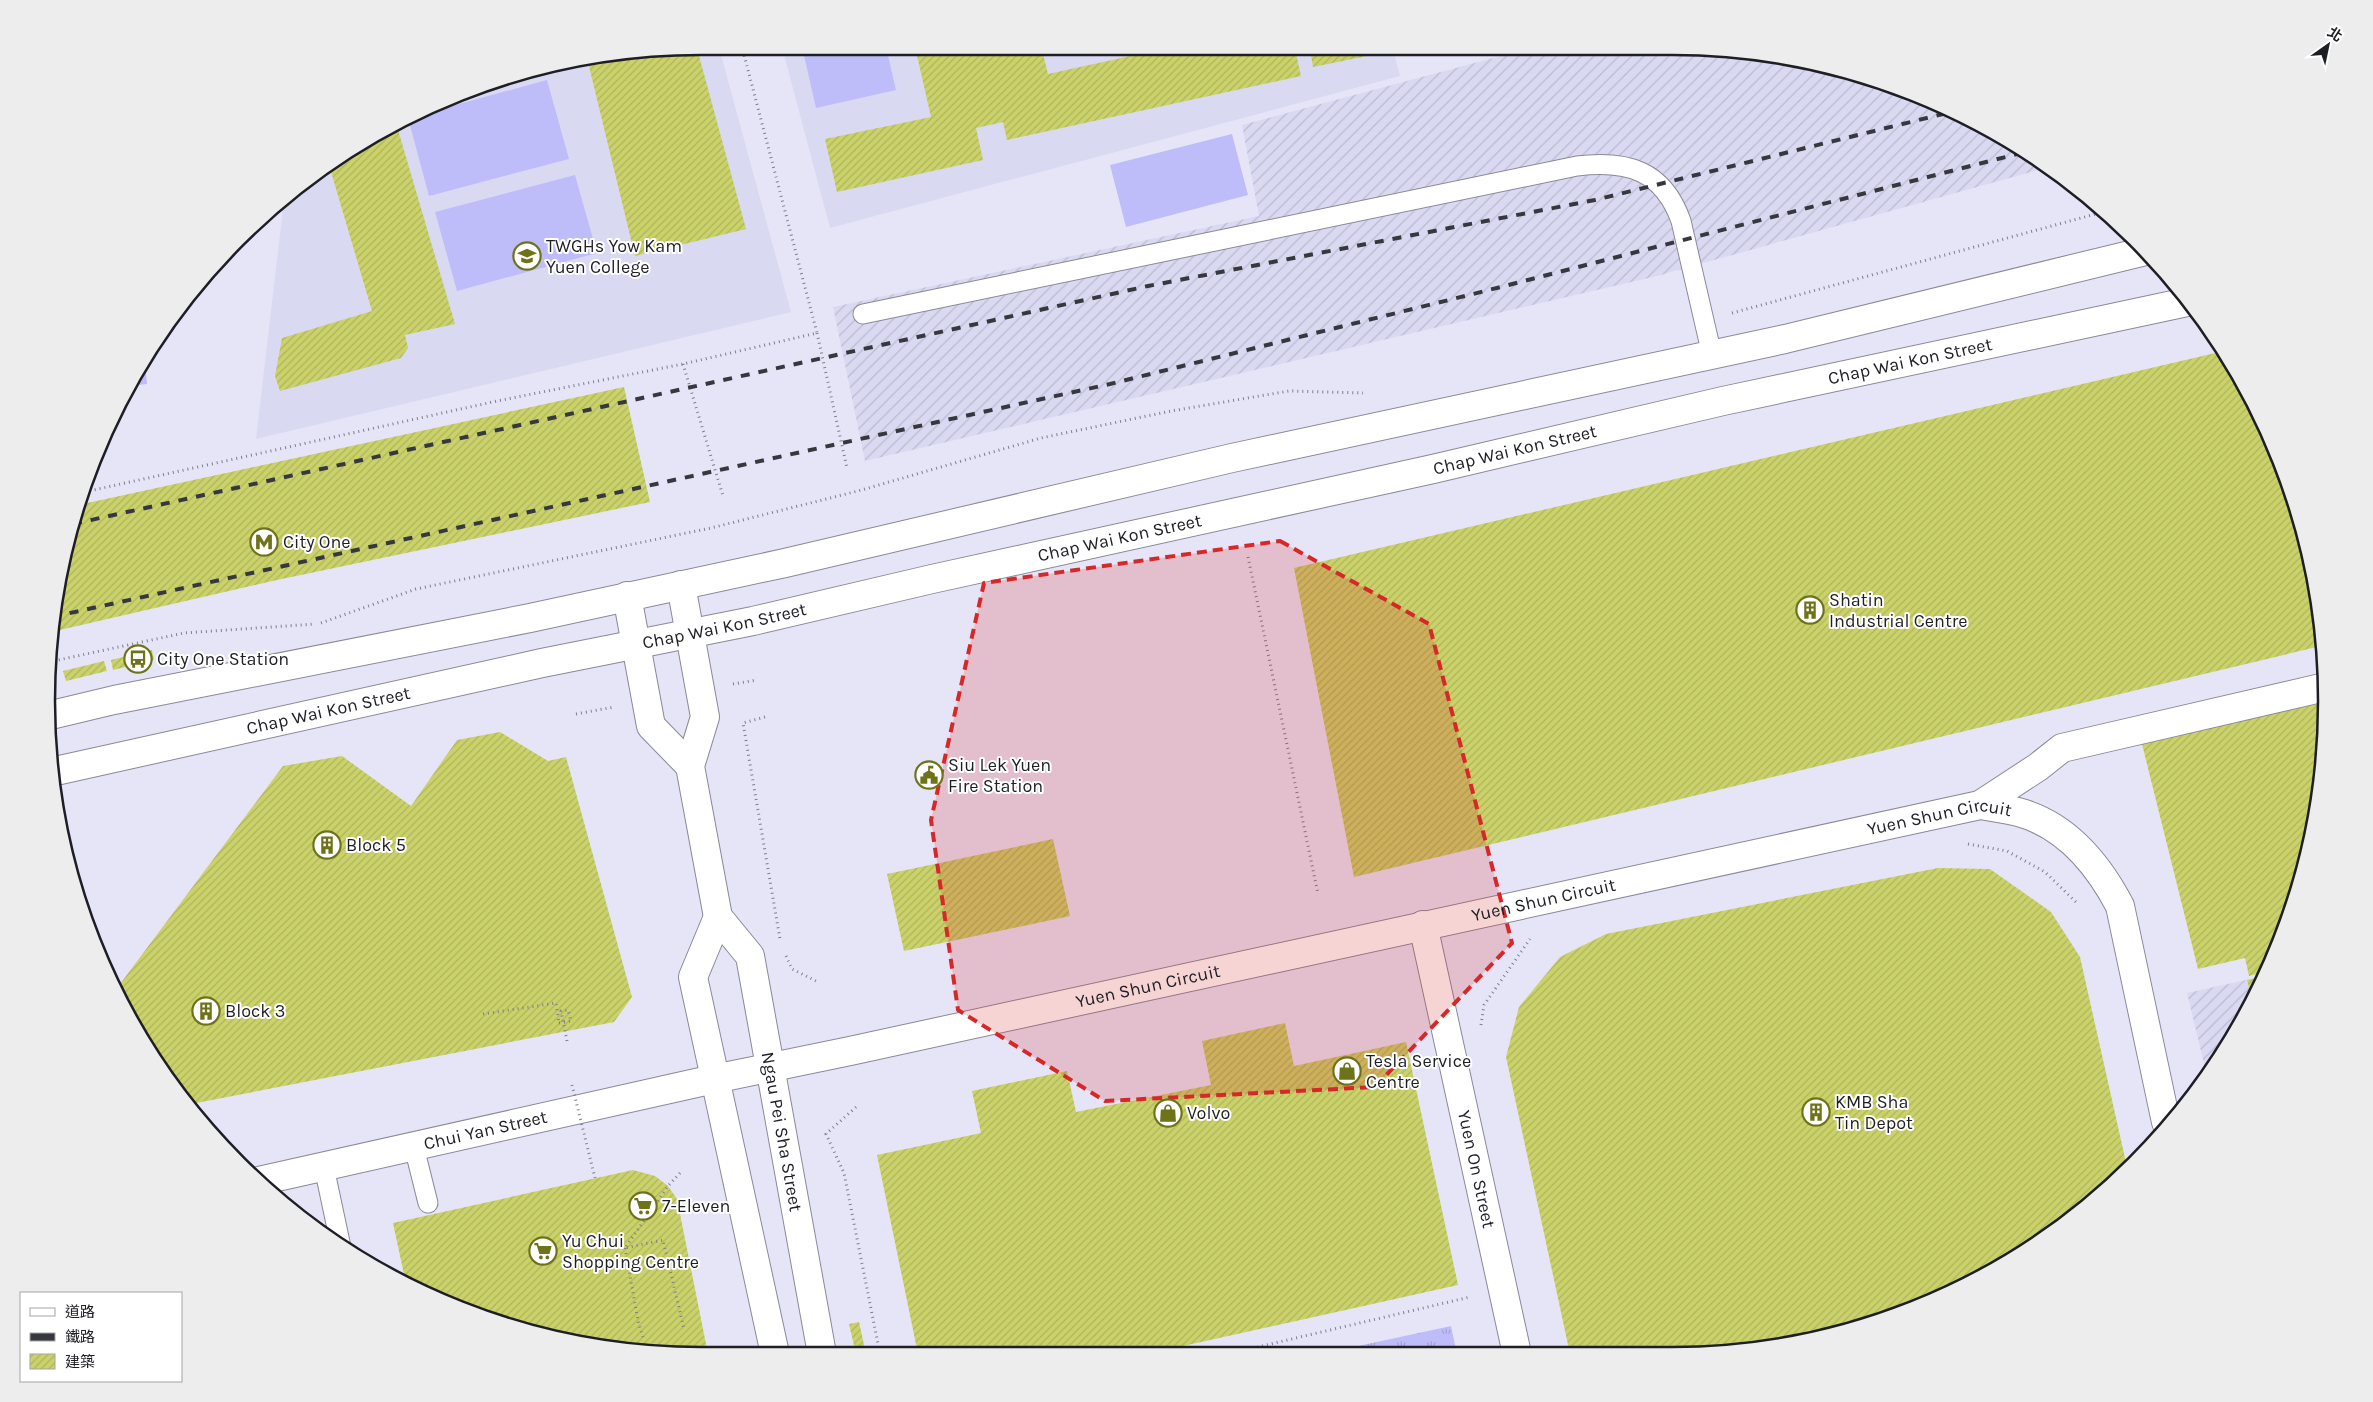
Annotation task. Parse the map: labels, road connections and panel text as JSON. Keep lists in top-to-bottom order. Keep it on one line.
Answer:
{"streets":{"street":["Chap Wai Kon Street","Yuen Shun Circuit","Chui Yan Street","Ngau Pei Sha Street","Yuen On Street"]},"crossings":[["Chap Wai Kon Street","Ngau Pei Sha Street"],["Yuen Shun Circuit","Chui Yan Street"],["Yuen Shun Circuit","Ngau Pei Sha Street"],["Yuen Shun Circuit","Yuen On Street"]],"places":{"school or university":["TWGHs Yow Kam Yuen College"],"metro station":["City One"],"building":["Shatin Industrial Centre","Block 5","Block 3","KMB Sha Tin Depot"],"bus stop":["City One Station"],"public building":["Siu Lek Yuen Fire Station"],"shop":["Tesla Service Centre","Volvo"],"supermarket":["7-Eleven","Yu Chui Shopping Centre"]},"legend":["道路","鐵路","建築"],"north":"top right"}
